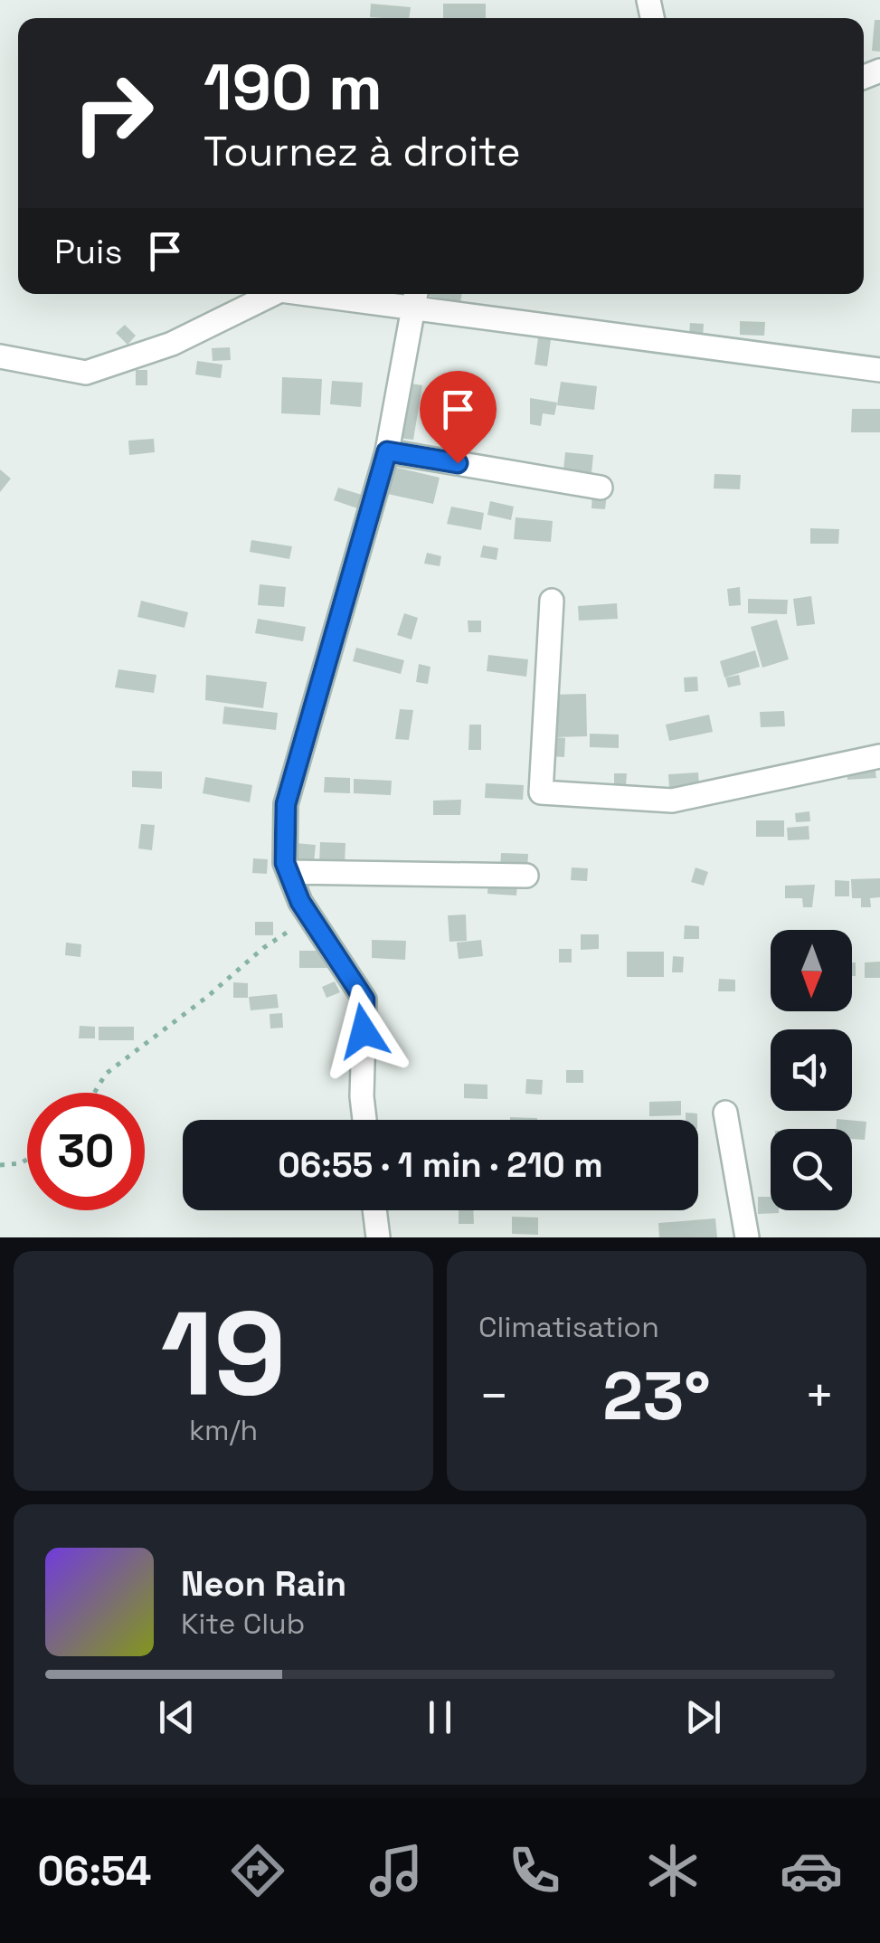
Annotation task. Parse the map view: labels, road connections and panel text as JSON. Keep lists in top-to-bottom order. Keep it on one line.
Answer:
{"north":"bottom","page":{"turn":["190 m","Tournez à droite"],"then":"Puis","limit":"30","trip":"06:55 · 1 min · 210 m","tile":[["19","km/h"],"Climatisation"],"heat":["−","23°","+"],"song":["Neon Rain","Kite Club"],"tabs":"06:54"}}
